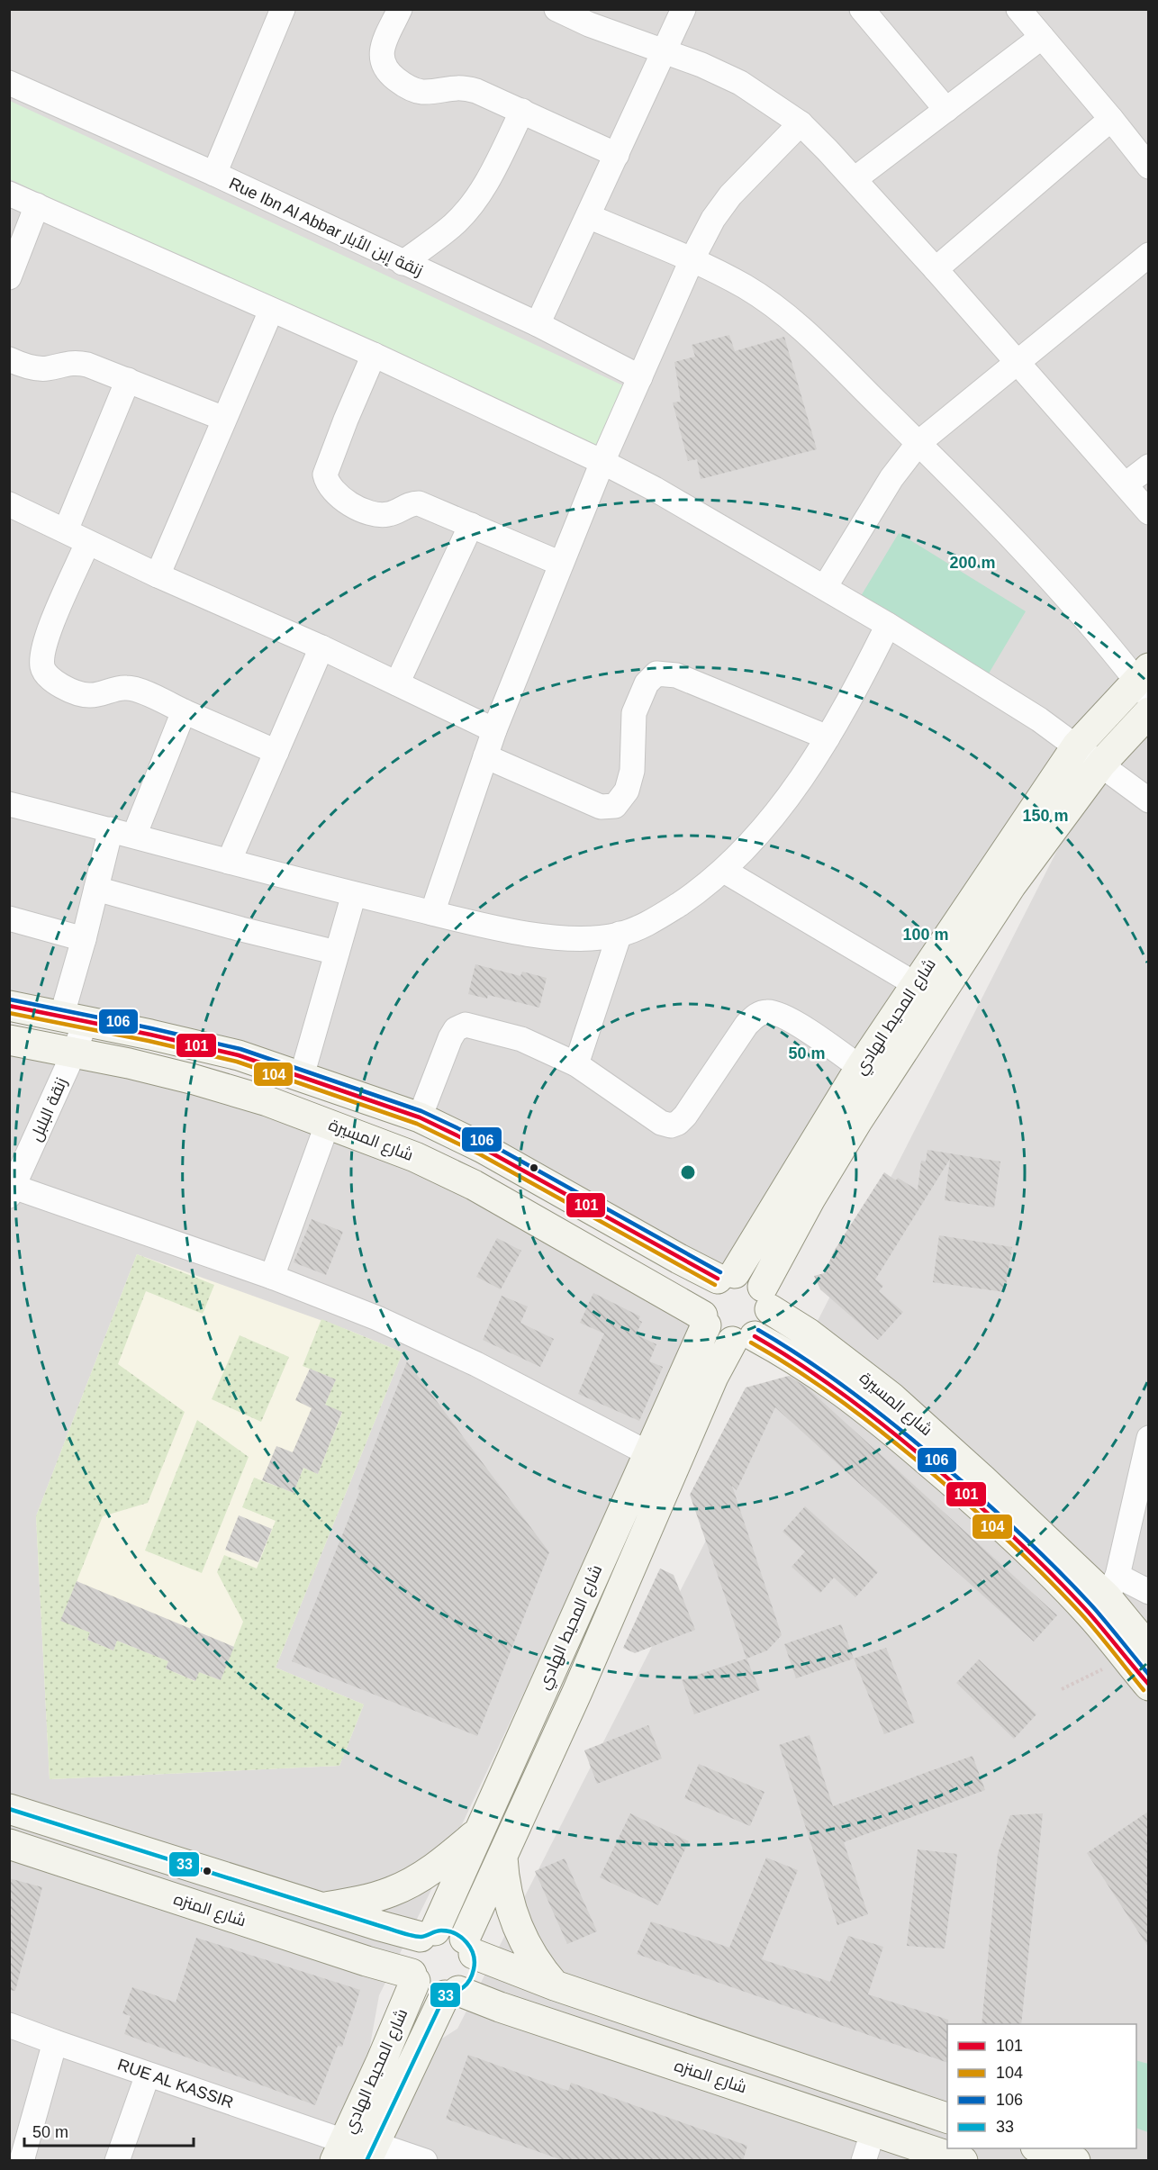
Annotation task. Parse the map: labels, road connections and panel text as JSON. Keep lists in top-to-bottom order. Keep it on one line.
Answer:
{"streets":{"street":["Rue Ibn Al Abbar زنقة إبن الأبار","شارع المحيط الهادي","زنقة البلبل","شارع المسيرة","شارع المنزه","RUE AL KASSIR"]},"crossings":[["شارع المحيط الهادي","شارع المسيرة"],["شارع المحيط الهادي","شارع المنزه"],["شارع المحيط الهادي","RUE AL KASSIR"],["زنقة البلبل","شارع المسيرة"]],"lines":["transit line 106","transit line 101","transit line 104","transit line 33"],"legend":["101","104","106","33"],"scale_bar":"50 m","rings":["200 m","150 m","100 m","50 m"]}
